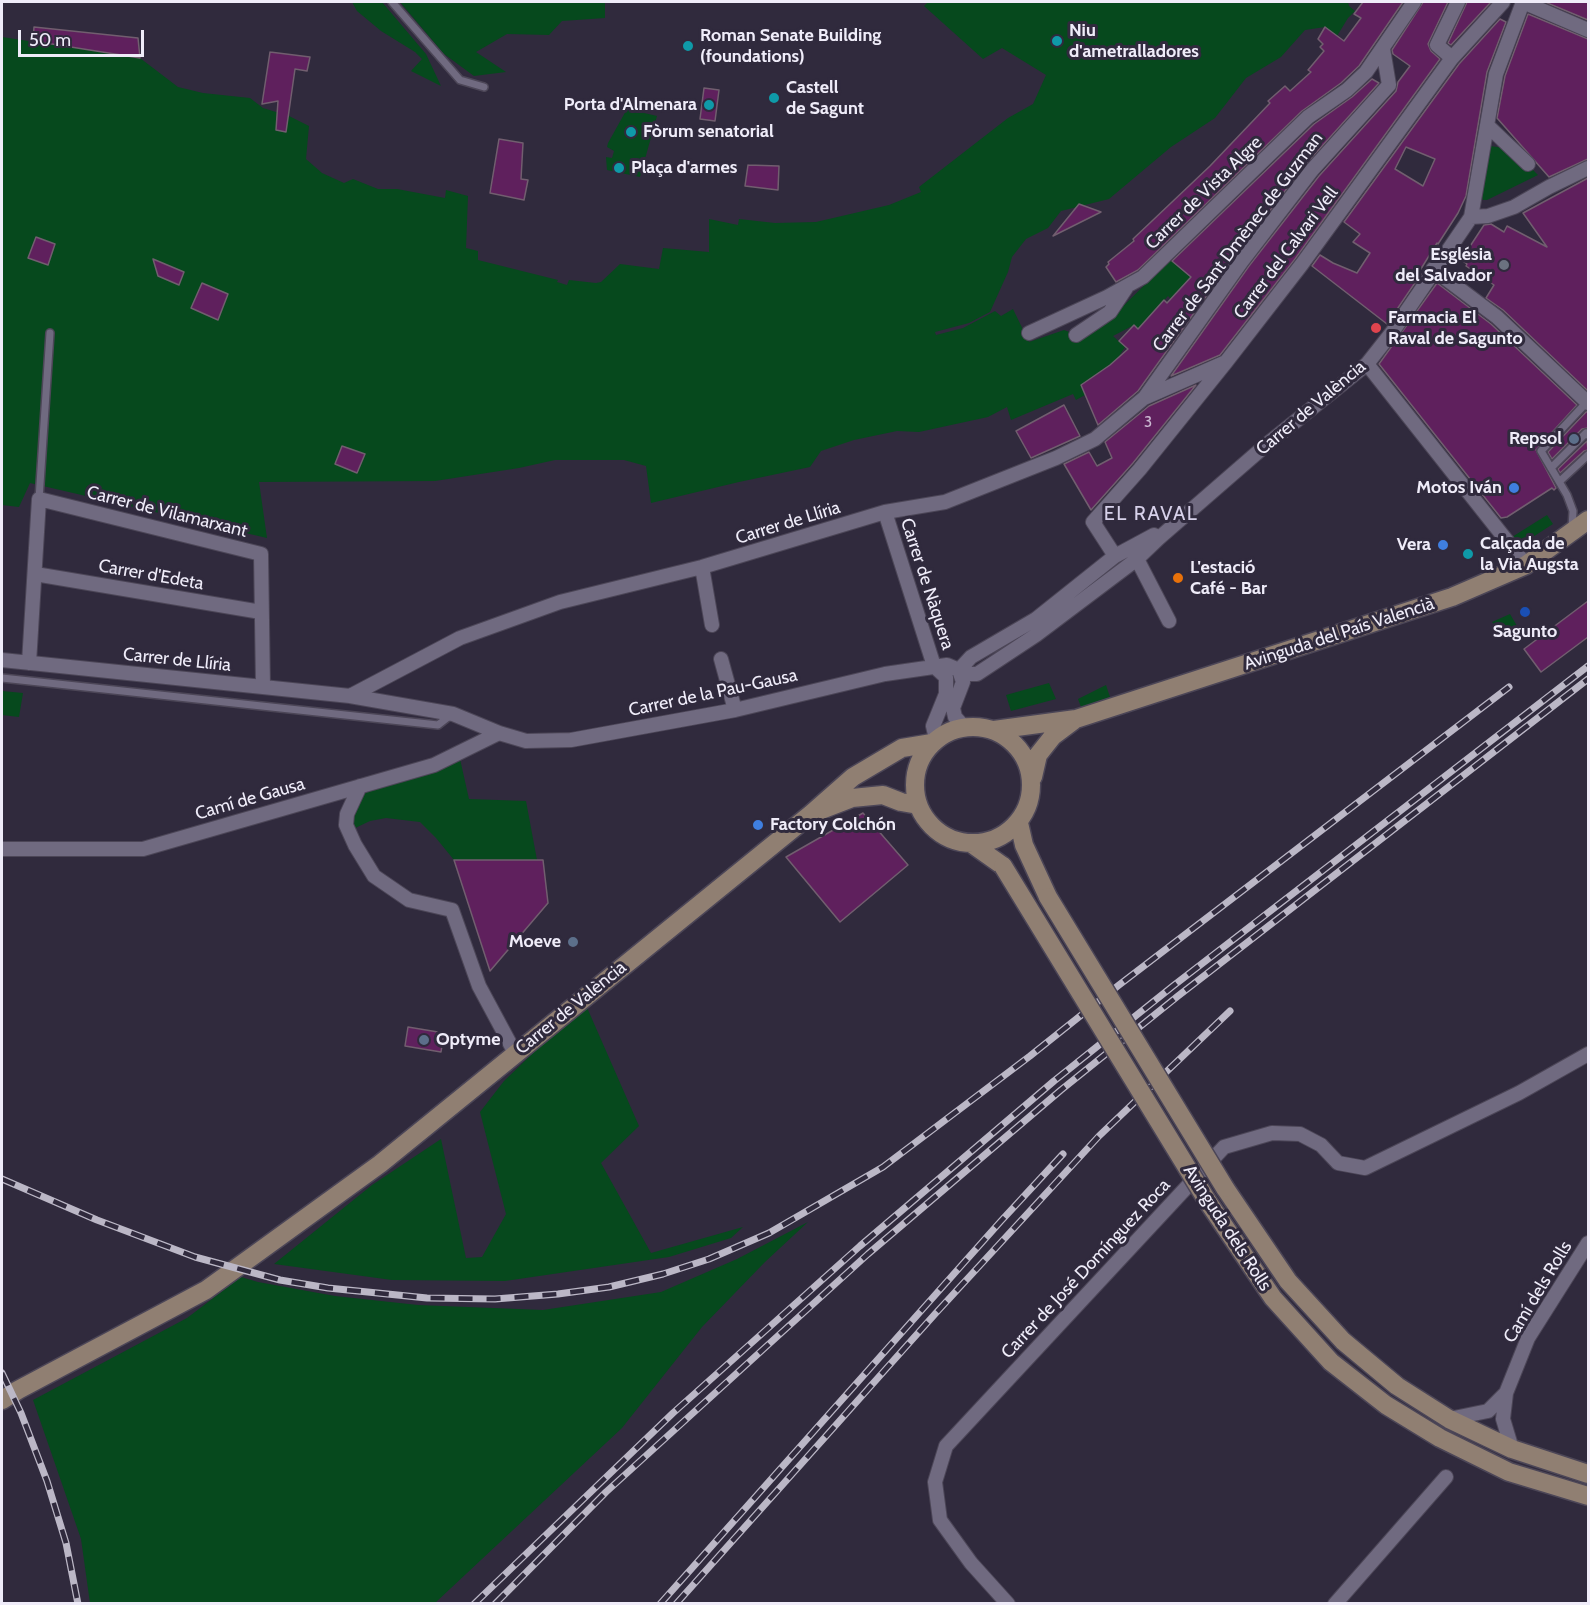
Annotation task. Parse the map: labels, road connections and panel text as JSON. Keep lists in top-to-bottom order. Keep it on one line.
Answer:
{"streets":{"main road":["Carrer de València","Avinguda del País Valencià","Avinguda dels Rolls"],"street":["Carrer de Vista Algre","Carrer de Sant Dmènec de Guzman","Carrer del Calvari Vell","Carrer de Vilamarxant","Carrer de Llíria","Carrer d'Edeta","Carrer de Nàquera","Carrer de la Pau-Gausa","Camí de Gausa","Carrer de José Domínguez Roca","Camí dels Rolls"]},"crossings":[["Carrer de Vista Algre","Carrer de Sant Dmènec de Guzman"],["Carrer de Sant Dmènec de Guzman","Carrer de Llíria"],["Carrer del Calvari Vell","Carrer de València"],["Carrer del Calvari Vell","Carrer de Llíria"],["Carrer de València","Carrer de Nàquera"],["Carrer de València","Avinguda del País Valencià"],["Carrer de València","Avinguda dels Rolls"],["Carrer de Vilamarxant","Carrer de Llíria"],["Carrer de Vilamarxant","Carrer d'Edeta"],["Carrer de Llíria","Carrer de Nàquera"],["Carrer de Llíria","Carrer de la Pau-Gausa"],["Carrer de Nàquera","Avinguda del País Valencià"],["Carrer de Nàquera","Carrer de la Pau-Gausa"],["Carrer de Nàquera","Avinguda dels Rolls"],["Avinguda del País Valencià","Avinguda dels Rolls"],["Carrer de la Pau-Gausa","Camí de Gausa"]],"districts":["EL RAVAL"],"places":["Niu d'ametralladores","Roman Senate Building (foundations)","Castell de Sagunt","Porta d'Almenara","Fòrum senatorial","Plaça d'armes","Església del Salvador","Farmacia El Raval de Sagunto","Repsol","Motos Iván","Vera","Calçada de la Via Augsta","L'estació Café - Bar","Sagunto","Factory Colchón","Moeve","Optyme"],"house_numbers":["3"],"scale_bar":"50 m"}
